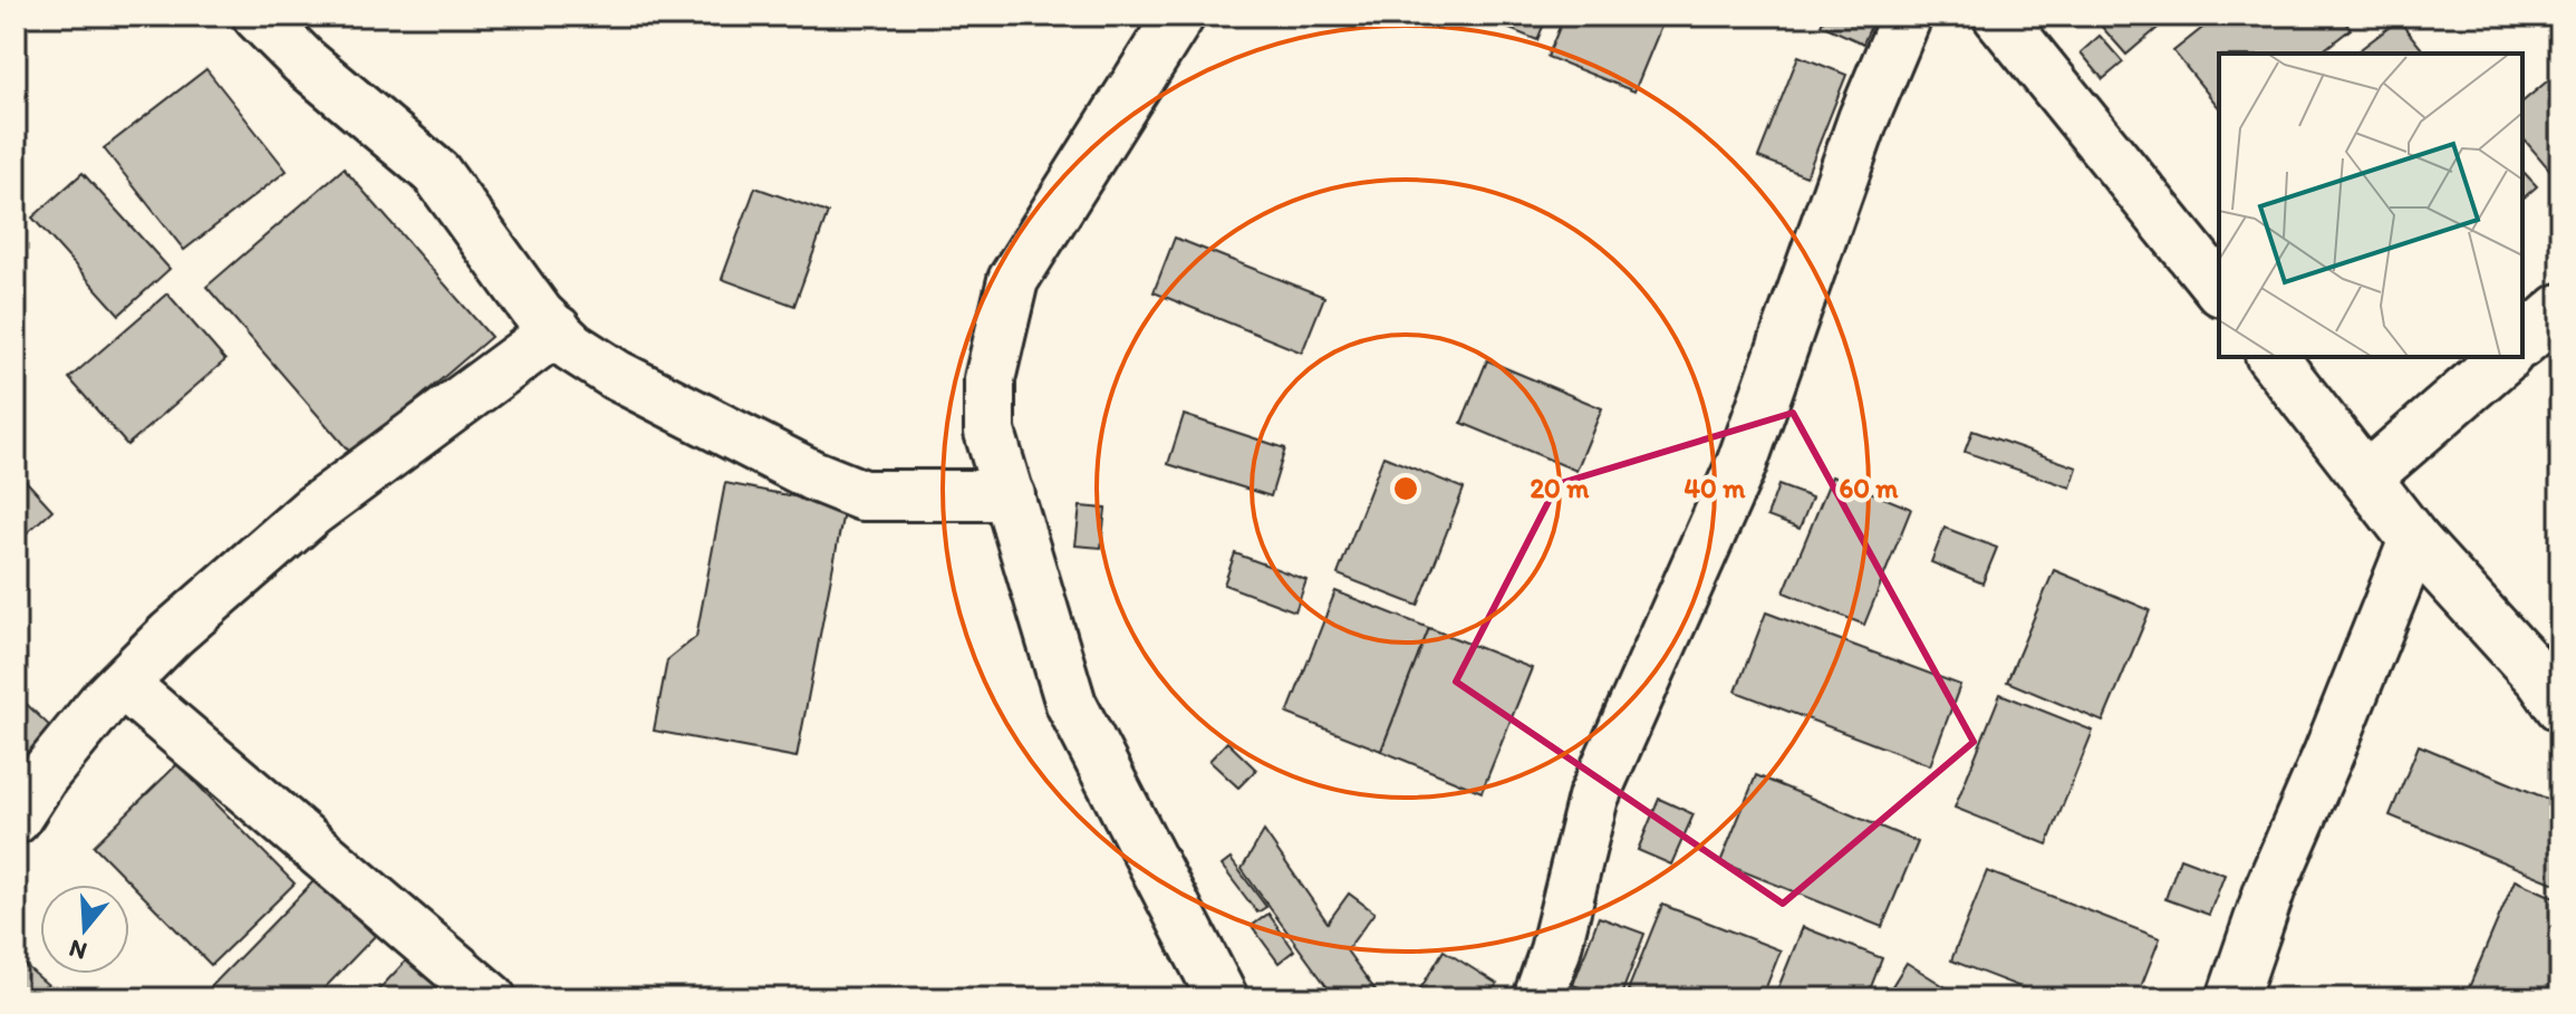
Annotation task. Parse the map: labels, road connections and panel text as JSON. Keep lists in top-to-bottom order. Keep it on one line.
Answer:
{"north":"bottom","rings":["20 m","40 m","60 m"]}
